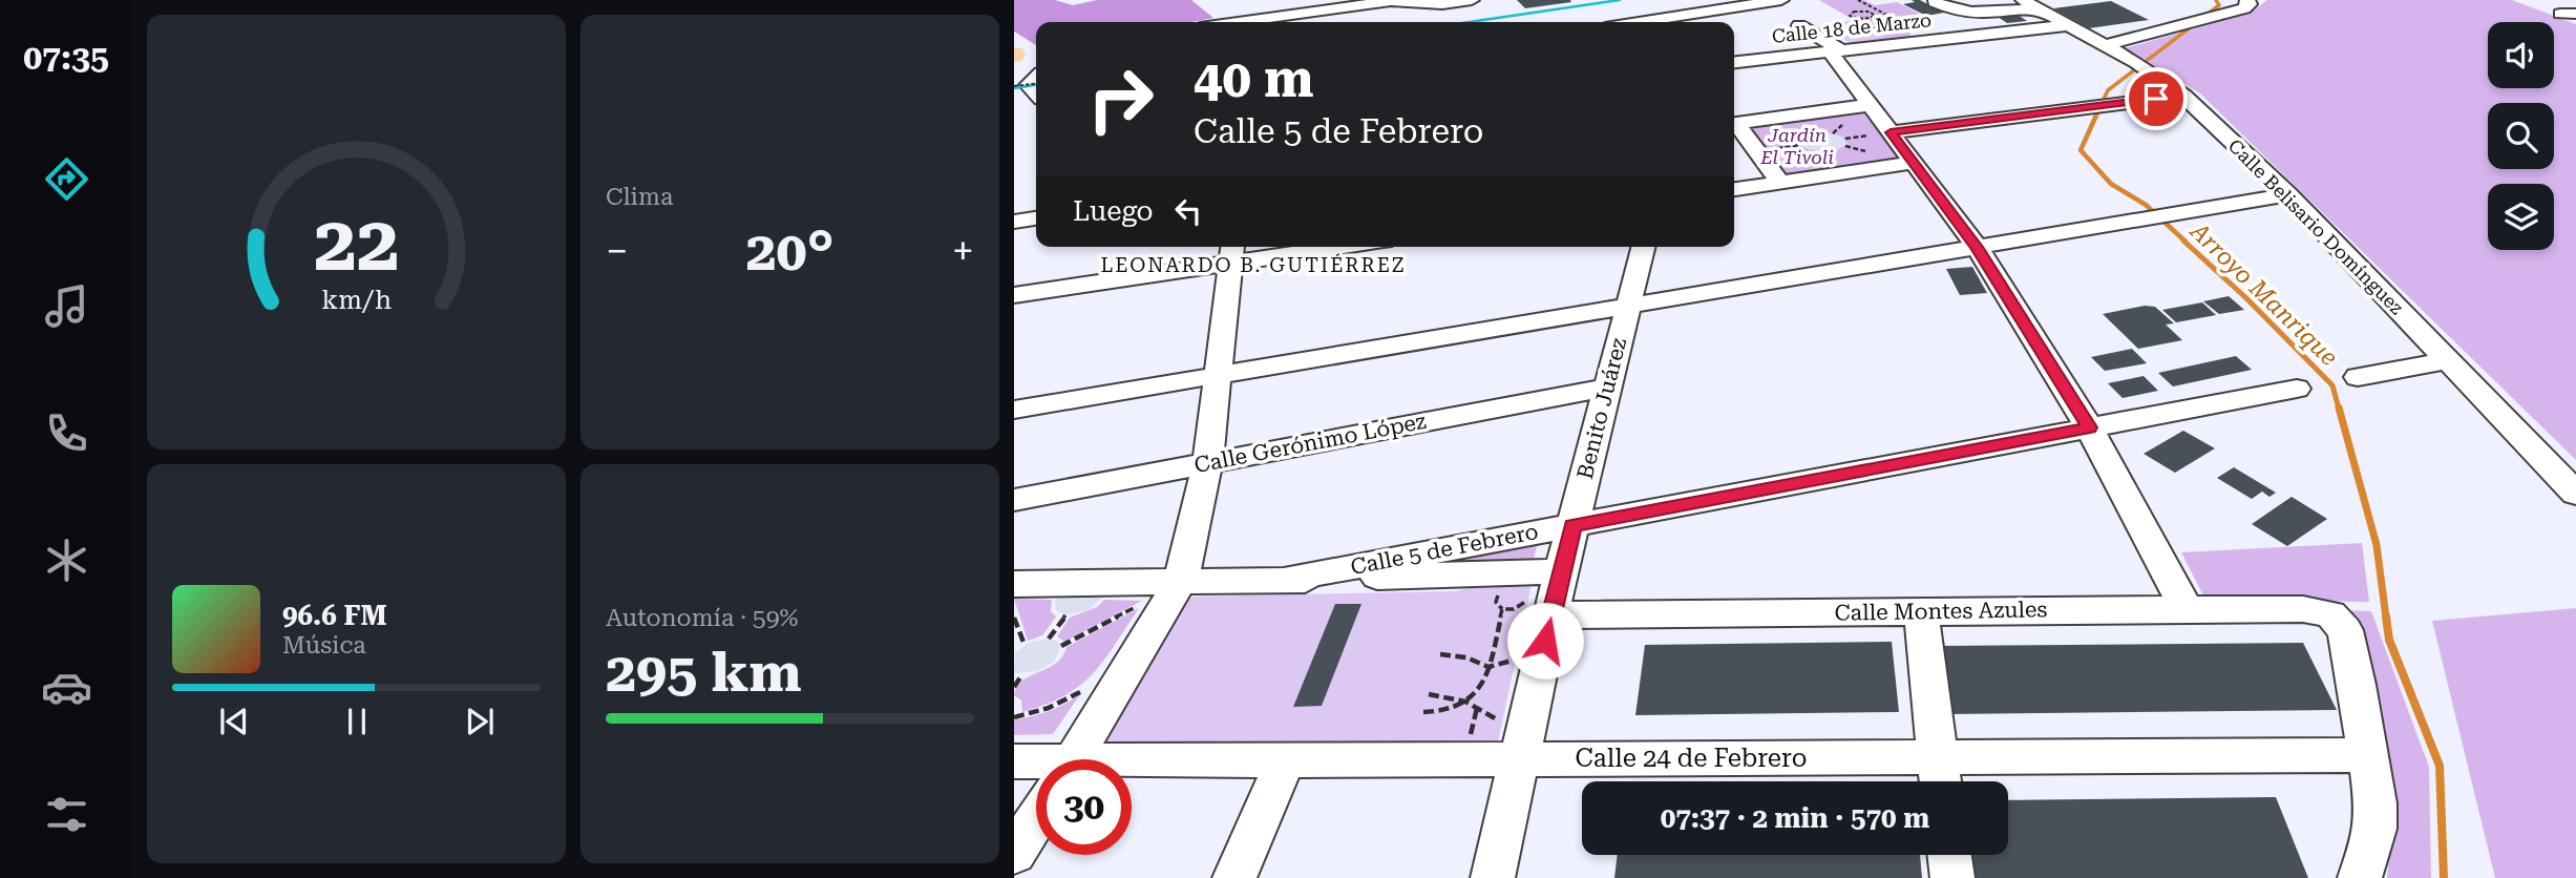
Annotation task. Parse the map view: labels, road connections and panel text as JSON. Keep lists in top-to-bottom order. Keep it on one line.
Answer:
{"streets":{"street":["Calle 18 de Marzo","Calle Belisario Domínguez","Benito Juárez","Calle Gerónimo López","Calle 5 de Febrero","Calle Montes Azules","Calle 24 de Febrero"]},"crossings":[["Calle 18 de Marzo","Calle Belisario Domínguez"],["Benito Juárez","Calle Gerónimo López"],["Benito Juárez","Calle 5 de Febrero"],["Benito Juárez","Calle Montes Azules"],["Benito Juárez","Calle 24 de Febrero"],["Calle Montes Azules","Calle 24 de Febrero"]],"districts":["LEONARDO B. GUTIÉRREZ"],"water":["Arroyo Manrique"],"parks":["Jardín El Tivoli"],"page":{"tabs":"07:35","tile":["Clima",["Autonomía · 59%","295 km"]],"turn":["40 m","Calle 5 de Febrero"],"then":"Luego","heat":["−","20°","+"],"song":["96.6 FM","Música"],"limit":"30","trip":"07:37 · 2 min · 570 m","gauge":["22","km/h"]}}
